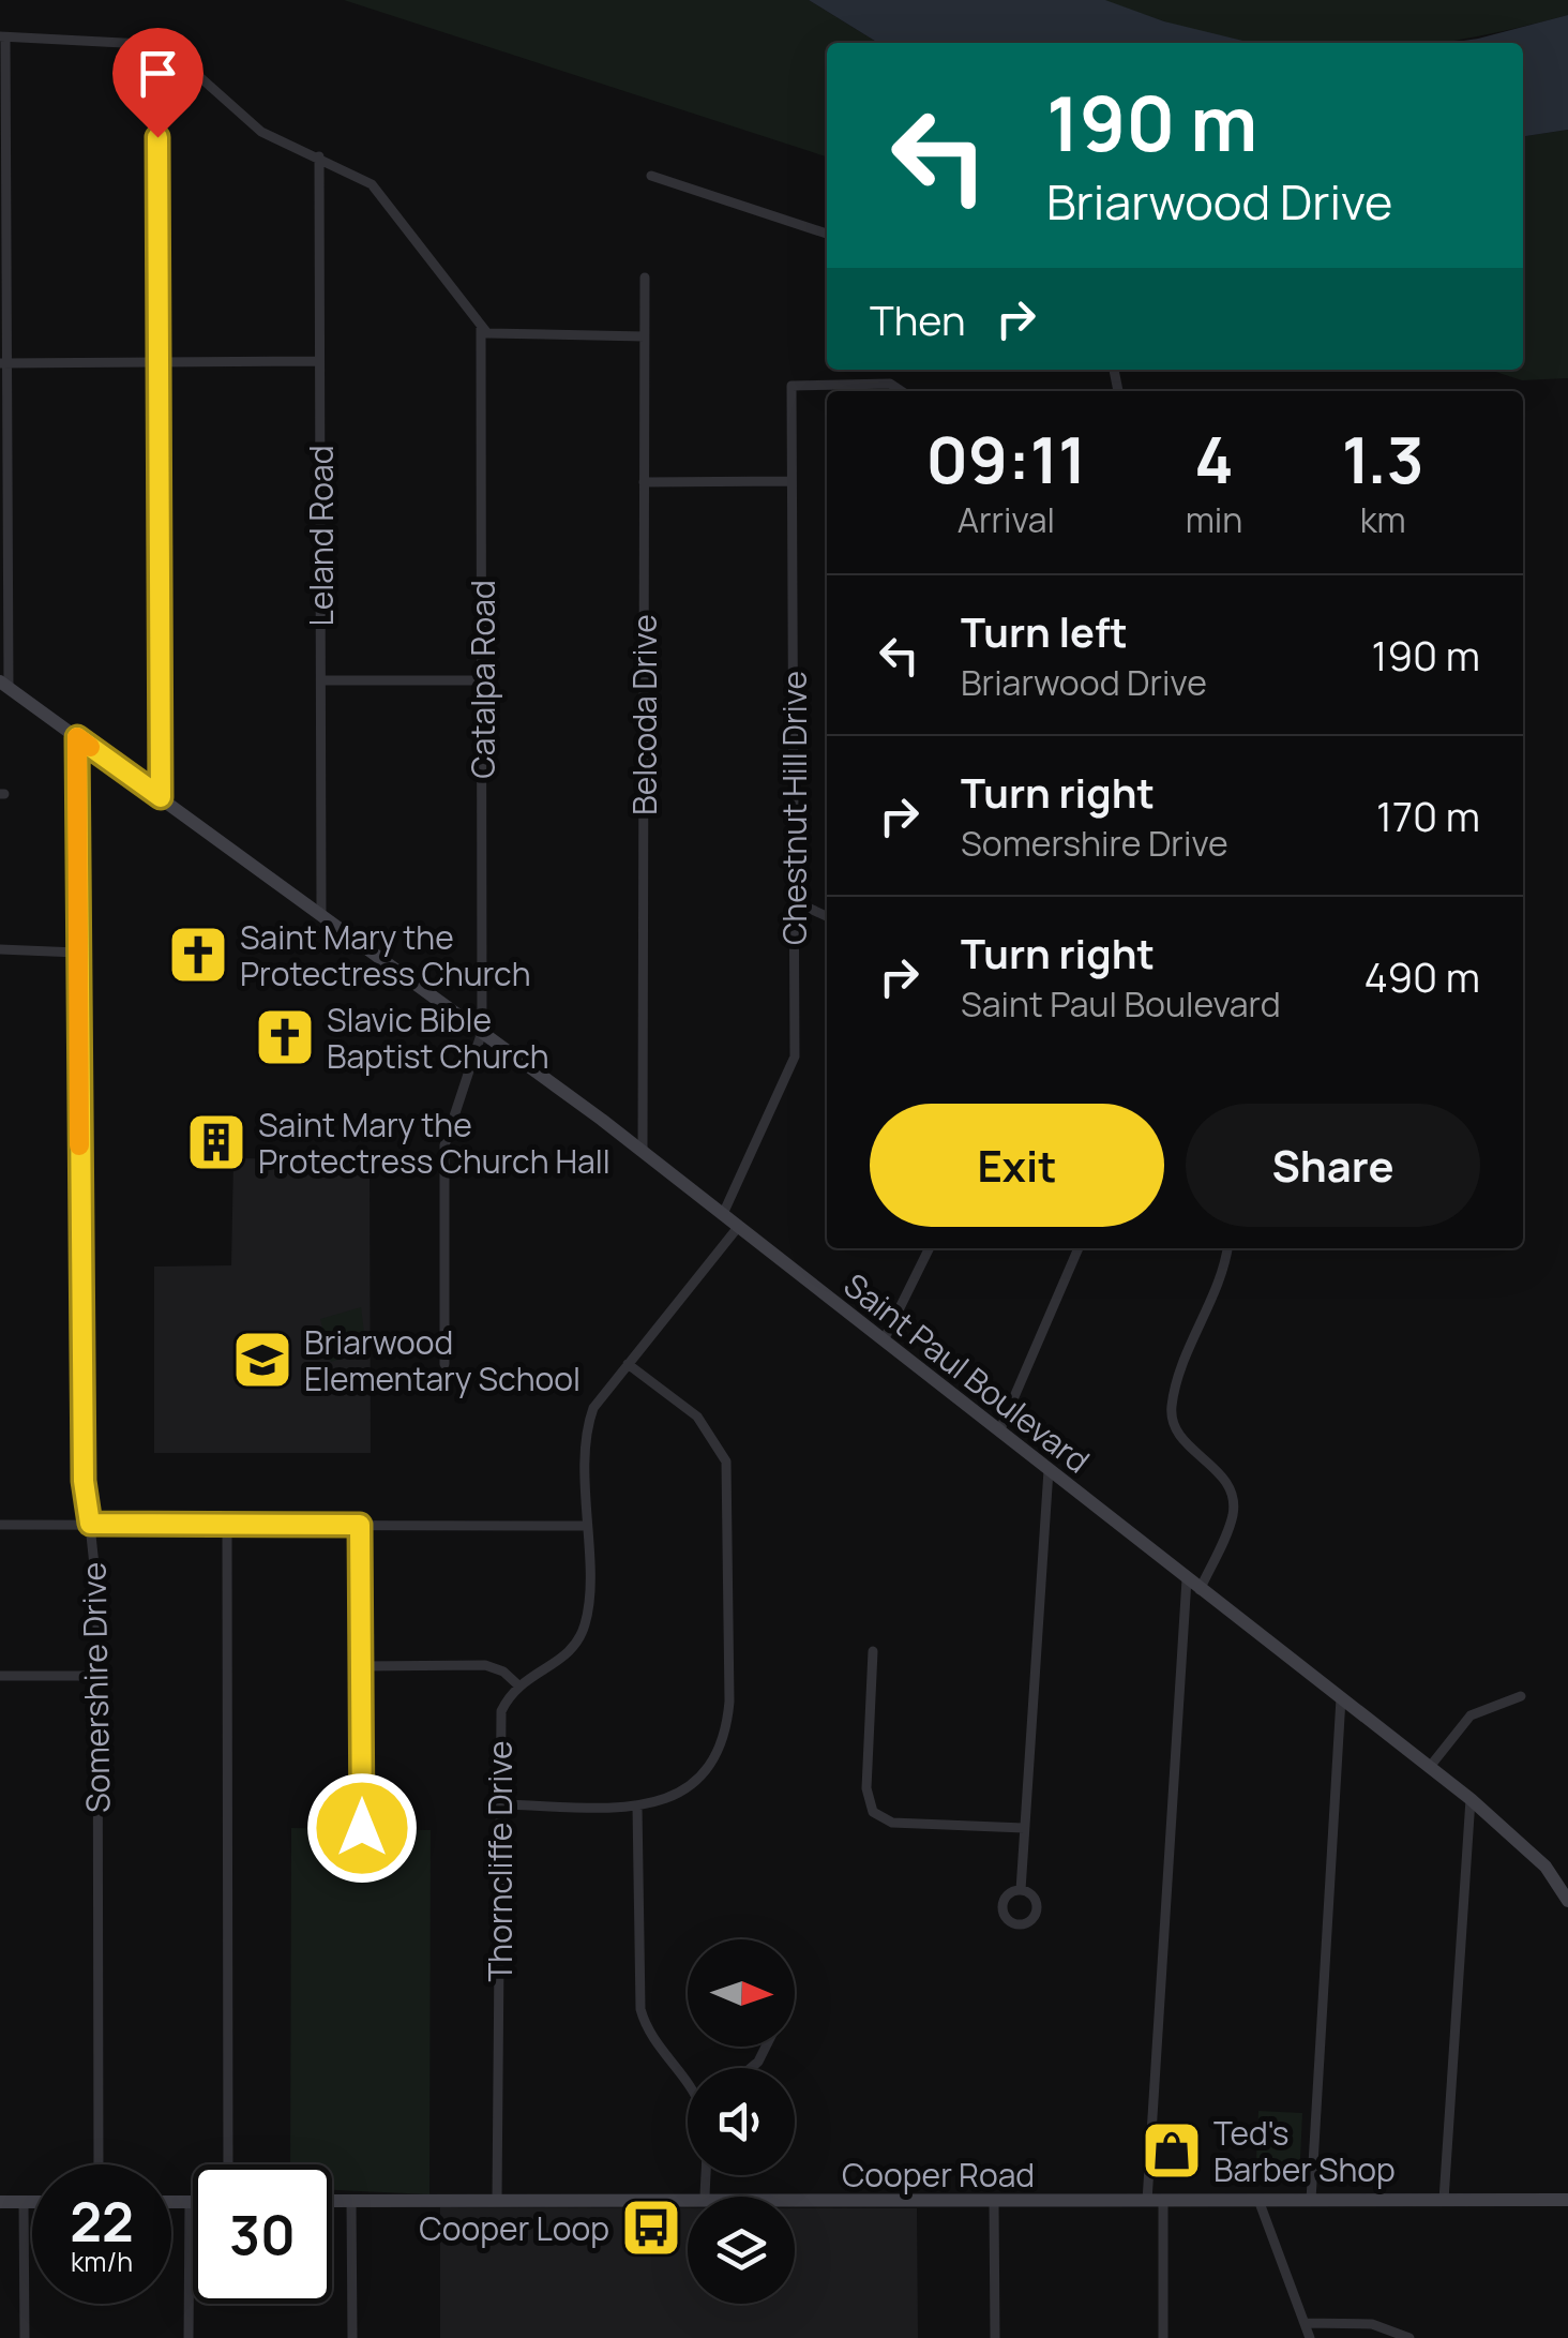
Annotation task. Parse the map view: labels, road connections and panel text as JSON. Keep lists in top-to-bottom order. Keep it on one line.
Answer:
{"streets":{"main road":["Saint Paul Boulevard","Cooper Road"],"street":["Leland Road","Catalpa Road","Belcoda Drive","Chestnut Hill Drive","Somershire Drive","Thorncliffe Drive"]},"crossings":[["Leland Road","Saint Paul Boulevard"],["Catalpa Road","Saint Paul Boulevard"],["Belcoda Drive","Saint Paul Boulevard"],["Chestnut Hill Drive","Saint Paul Boulevard"],["Saint Paul Boulevard","Somershire Drive"],["Thorncliffe Drive","Cooper Road"]],"places":{"church":["Saint Mary the Protectress Church","Slavic Bible Baptist Church"],"building":["Saint Mary the Protectress Church Hall"],"school or university":["Briarwood Elementary School"],"shop":["Ted's Barber Shop"],"bus stop":["Cooper Loop"]},"north":"right","page":{"turn":["190 m","Briarwood Drive"],"then":"Then","eta":["09:11","Arrival","4","min","1.3","km"],"list":[{"name":"Turn left","note":"Briarwood Drive","value":"190 m"},{"name":"Turn right","note":"Somershire Drive","value":"170 m"},{"name":"Turn right","note":"Saint Paul Boulevard","value":"490 m"}],"buttons":["Exit","Share"],"speed":"22 km/h","limit":"30"}}
